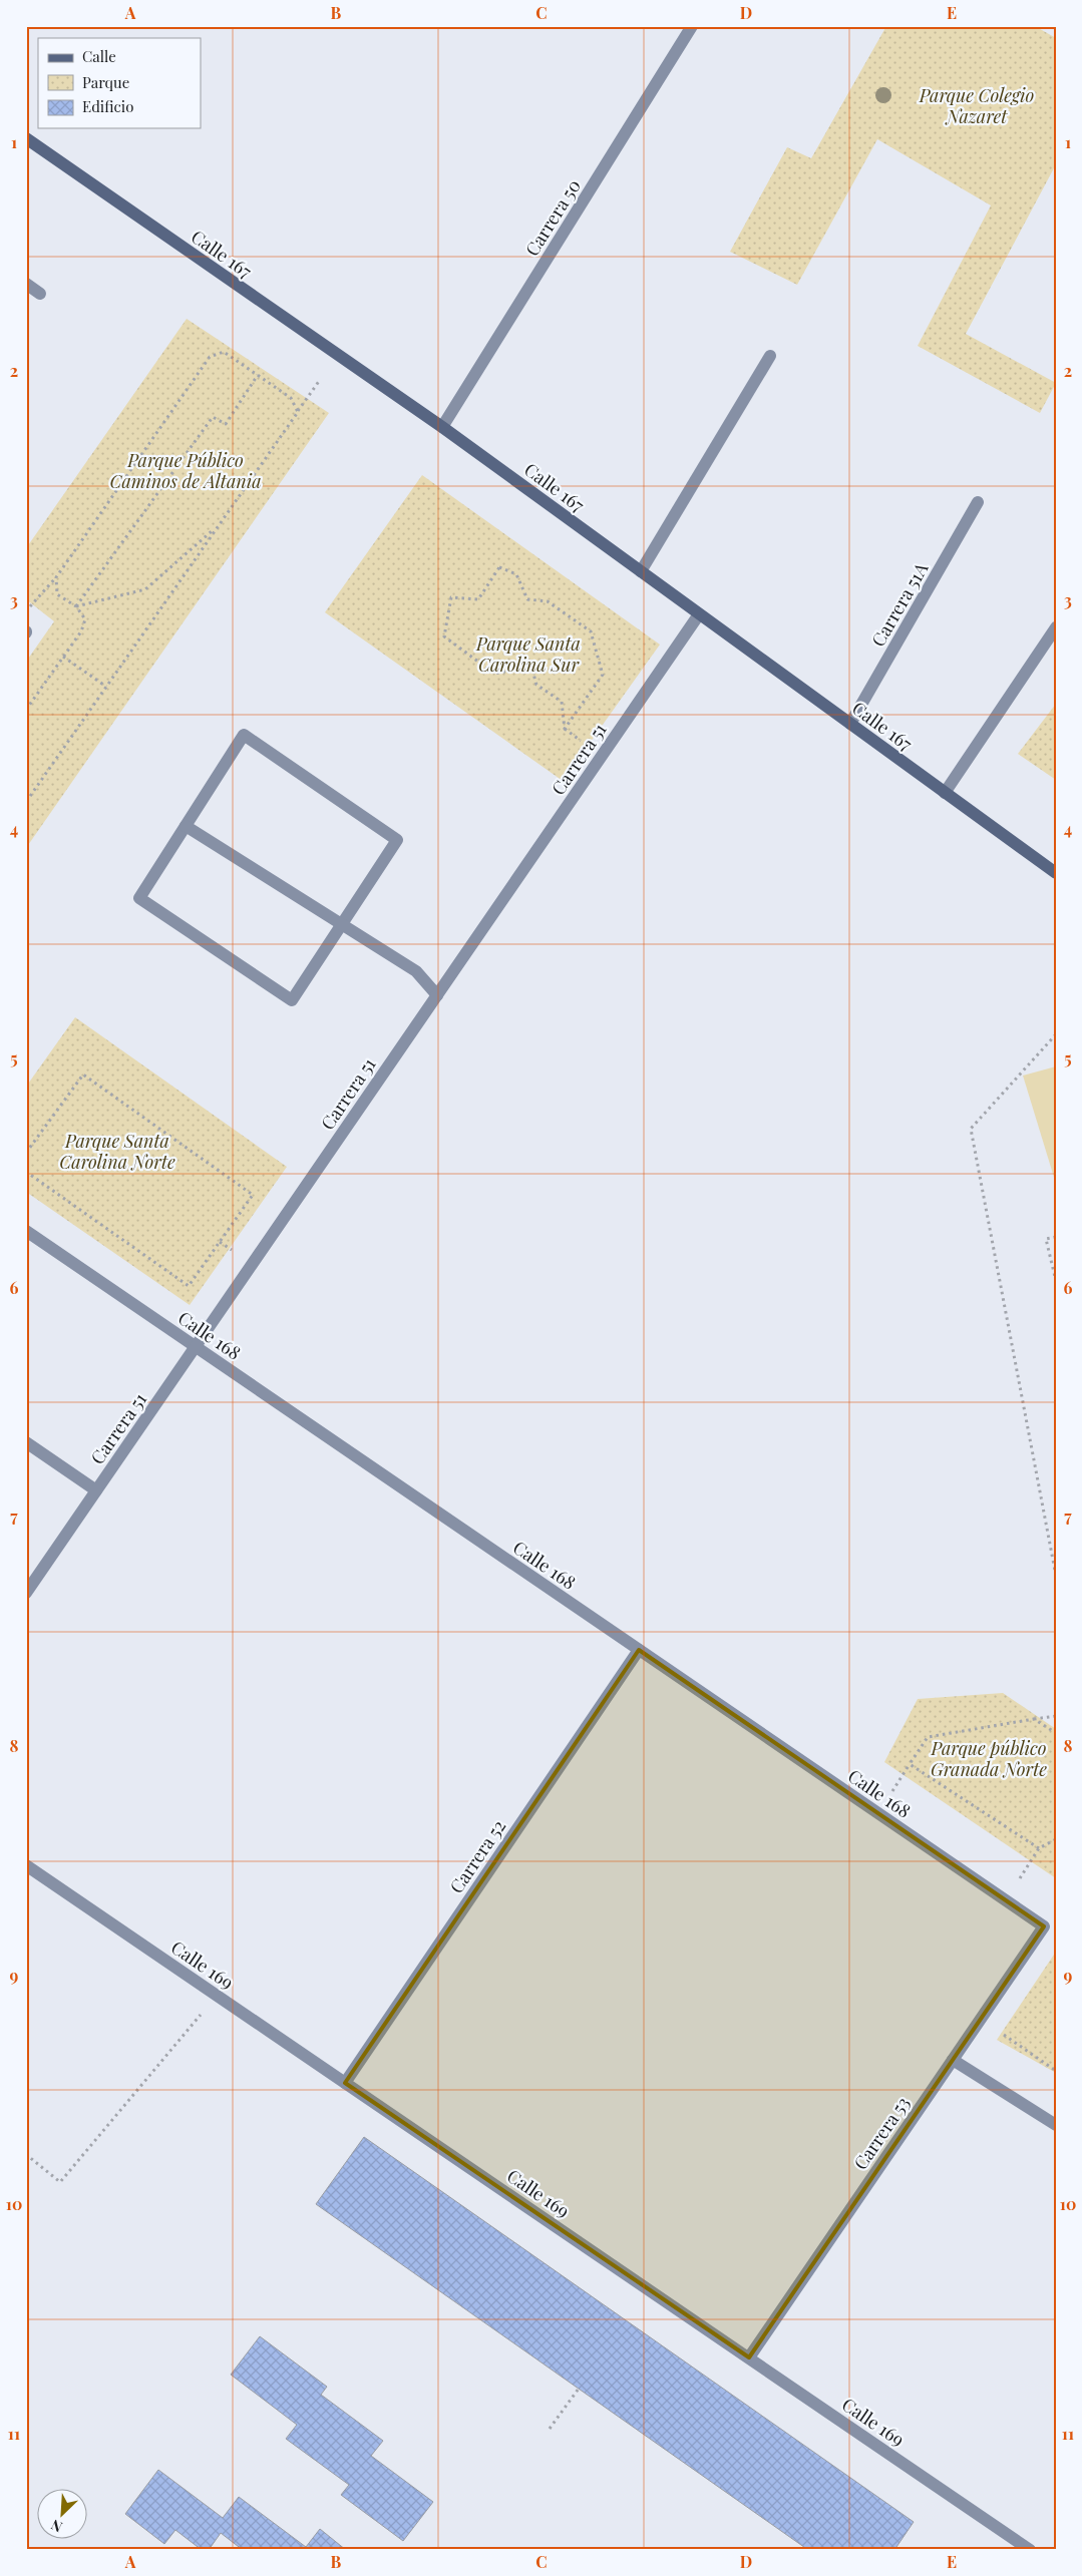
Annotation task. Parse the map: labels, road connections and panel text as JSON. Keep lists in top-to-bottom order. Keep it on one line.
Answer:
{"streets":{"street":["Carrera 50","Calle 167","Carrera 51A","Carrera 51","Calle 168","Carrera 52","Calle 169","Carrera 53"]},"crossings":[["Carrera 50","Calle 167"],["Calle 167","Carrera 51A"],["Calle 167","Carrera 51"],["Carrera 51","Calle 168"],["Calle 168","Carrera 52"],["Calle 168","Carrera 53"],["Carrera 52","Calle 169"],["Calle 169","Carrera 53"]],"parks":["Parque Colegio Nazaret","Parque Público Caminos de Altania","Parque Santa Carolina Sur","Parque Santa Carolina Norte","Parque público Granada Norte"],"legend":["Calle","Parque","Edificio"],"north":"bottom left","grid":{"columns":["A","B","C","D","E"],"rows":["1","2","3","4","5","6","7","8","9","10","11"]}}
